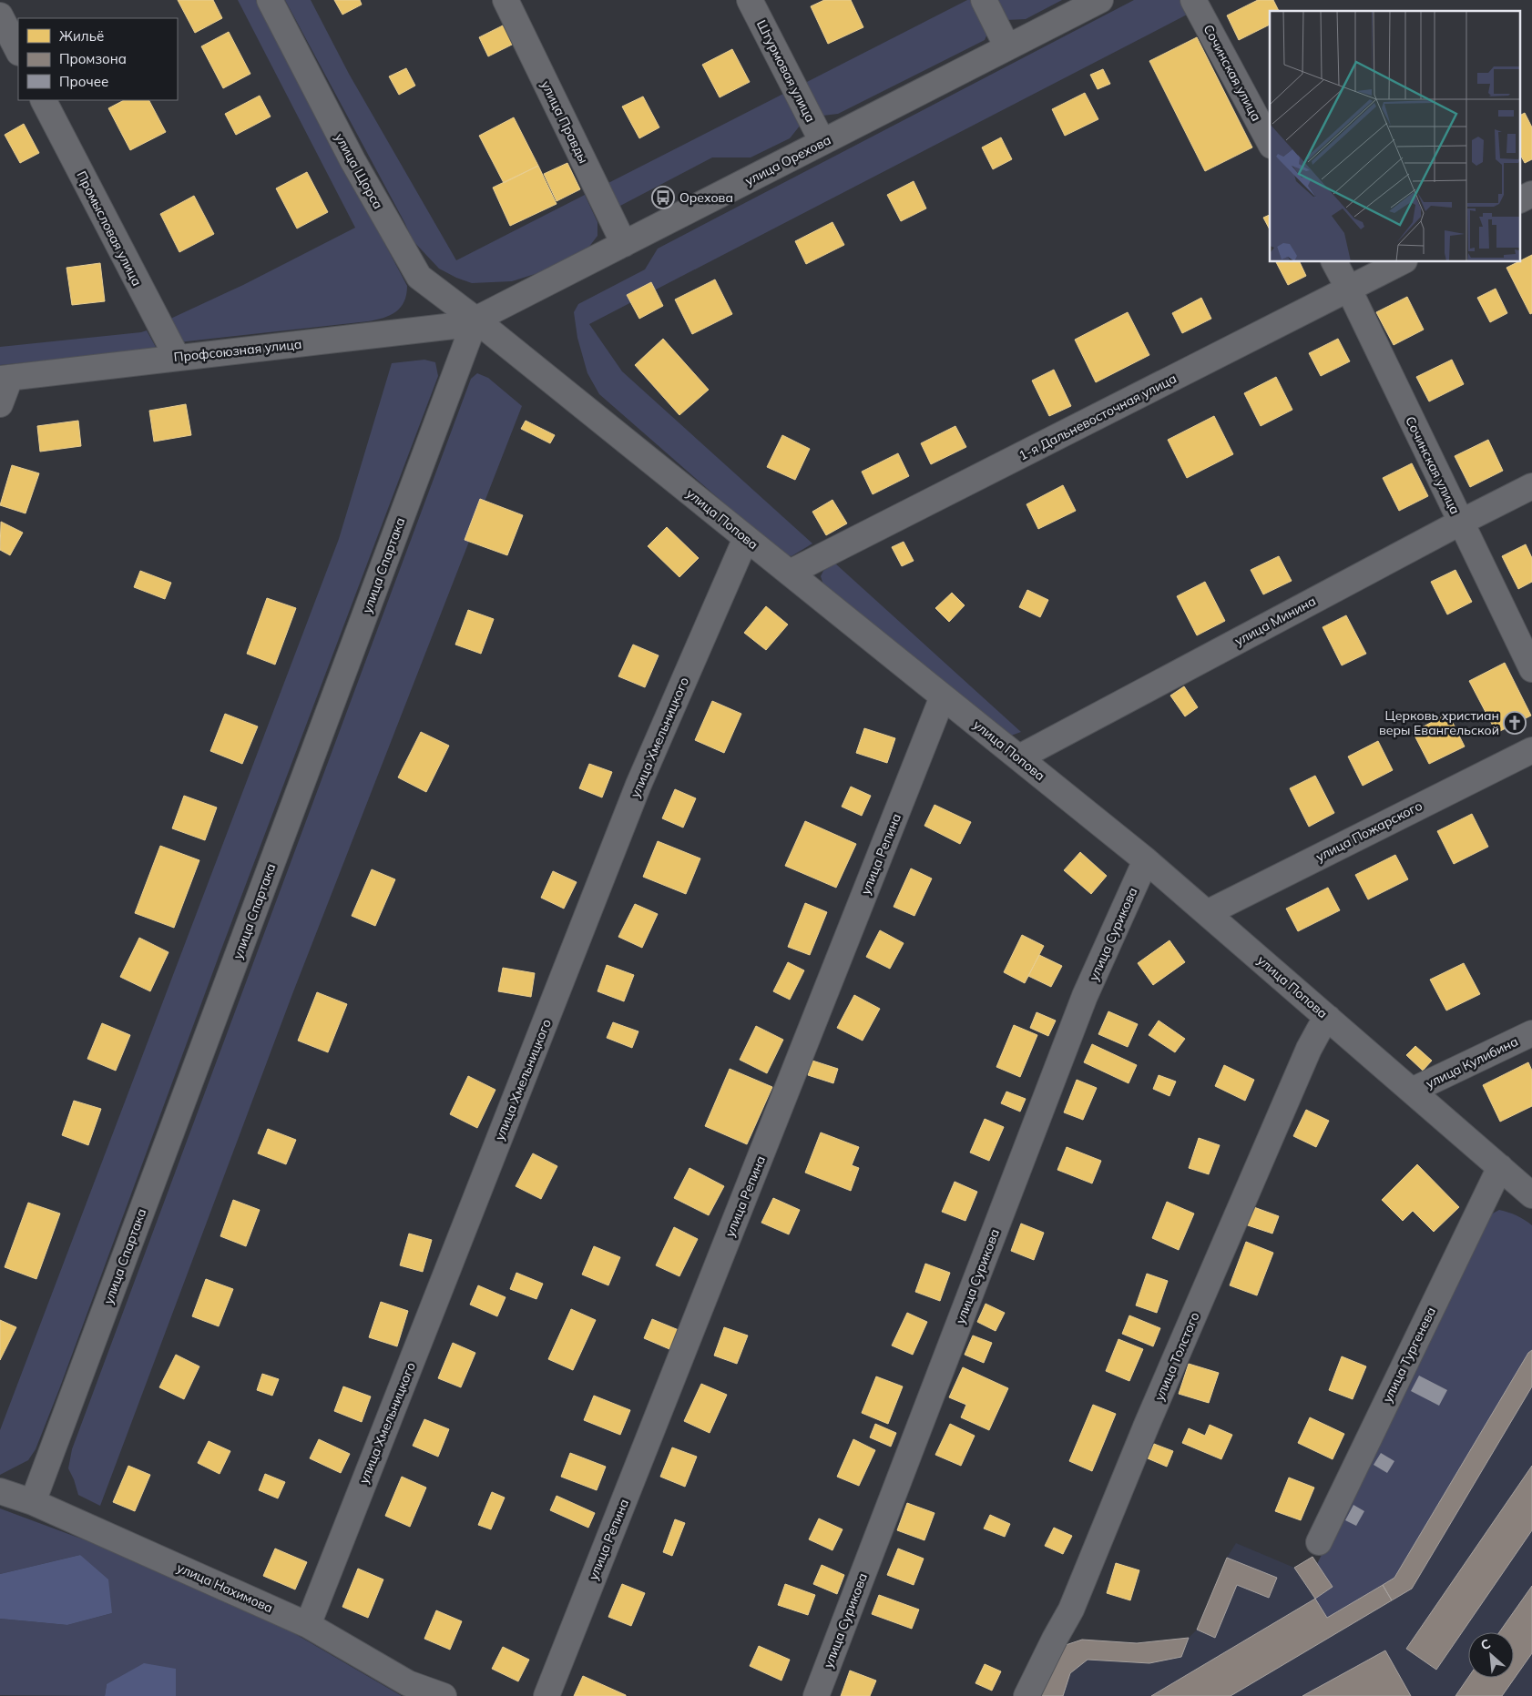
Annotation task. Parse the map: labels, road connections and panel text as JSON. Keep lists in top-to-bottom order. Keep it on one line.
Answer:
{"streets":{"street":["Штурмовая улица","Сочинская улица","улица Правды","улица Орехова","улица Щорса","Промысловая улица","Профсоюзная улица","1-я Дальневосточная улица","улица Попова","улица Спартака","улица Минина","улица Хмельницкого","улица Пожарского","улица Репина","улица Сурикова","улица Кулибина","улица Тургенева","улица Толстого","улица Нахимова"]},"crossings":[["Штурмовая улица","улица Орехова"],["Сочинская улица","1-я Дальневосточная улица"],["Сочинская улица","улица Минина"],["улица Правды","улица Орехова"],["улица Орехова","улица Щорса"],["улица Орехова","Профсоюзная улица"],["улица Орехова","улица Попова"],["улица Орехова","улица Спартака"],["улица Щорса","Профсоюзная улица"],["улица Щорса","улица Попова"],["улица Щорса","улица Спартака"],["Промысловая улица","Профсоюзная улица"],["Профсоюзная улица","улица Попова"],["Профсоюзная улица","улица Спартака"],["1-я Дальневосточная улица","улица Попова"],["улица Попова","улица Спартака"],["улица Попова","улица Минина"],["улица Попова","улица Хмельницкого"],["улица Попова","улица Пожарского"],["улица Попова","улица Репина"],["улица Попова","улица Сурикова"],["улица Попова","улица Кулибина"],["улица Попова","улица Тургенева"],["улица Попова","улица Толстого"],["улица Спартака","улица Нахимова"],["улица Хмельницкого","улица Нахимова"]],"places":{"bus stop":["Орехова"],"church":["Церковь христиан веры Евангельской"]},"legend":["Жильё","Промзона","Прочее"],"north":"top left"}
